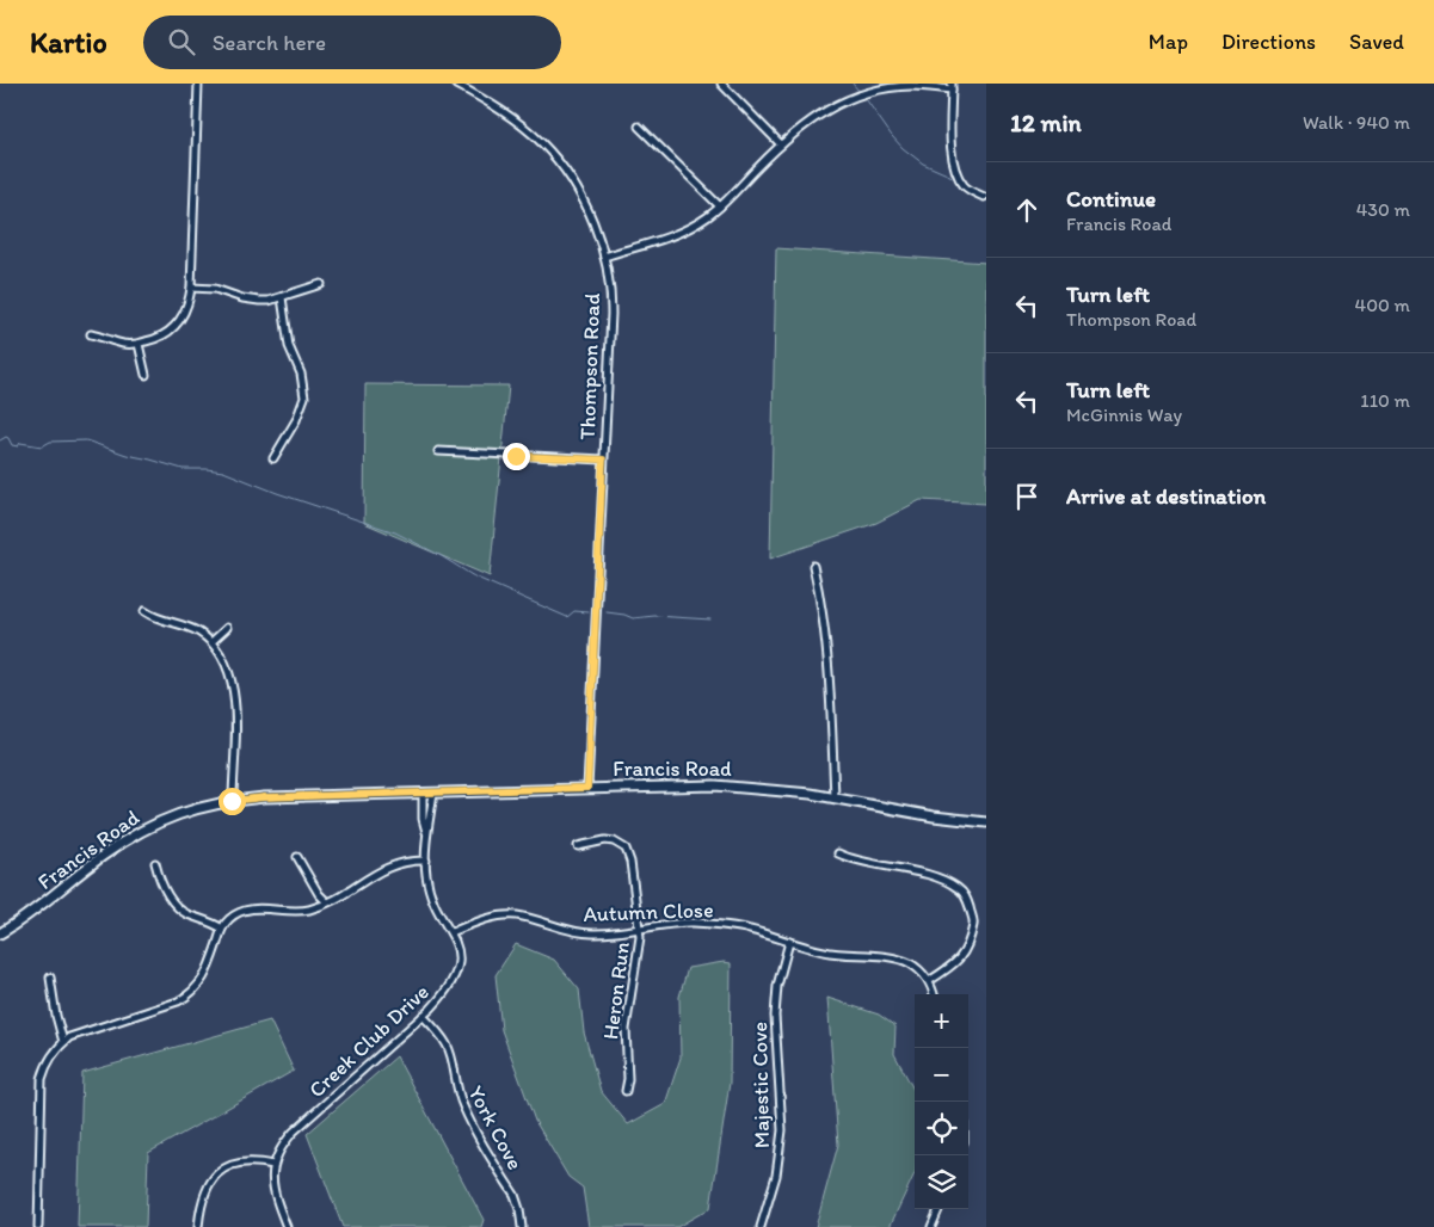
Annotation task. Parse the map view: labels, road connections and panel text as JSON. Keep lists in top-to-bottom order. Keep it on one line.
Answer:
{"streets":{"street":["Thompson Road","Francis Road","Autumn Close","Heron Run","Creek Club Drive","Majestic Cove","York Cove"]},"crossings":[["Thompson Road","Francis Road"],["Francis Road","Creek Club Drive"],["Autumn Close","Heron Run"],["Autumn Close","Creek Club Drive"],["Autumn Close","Majestic Cove"],["Creek Club Drive","York Cove"]],"page":{"header":"Kartio","search":"Search here","nav":["Map","Directions","Saved"],"heading":["12 min","Walk · 940 m"],"list":[["Continue","Francis Road","430 m"],["Turn left","Thompson Road","400 m"],["Turn left","McGinnis Way","110 m"],"Arrive at destination"],"map_buttons":["+","−"]}}
